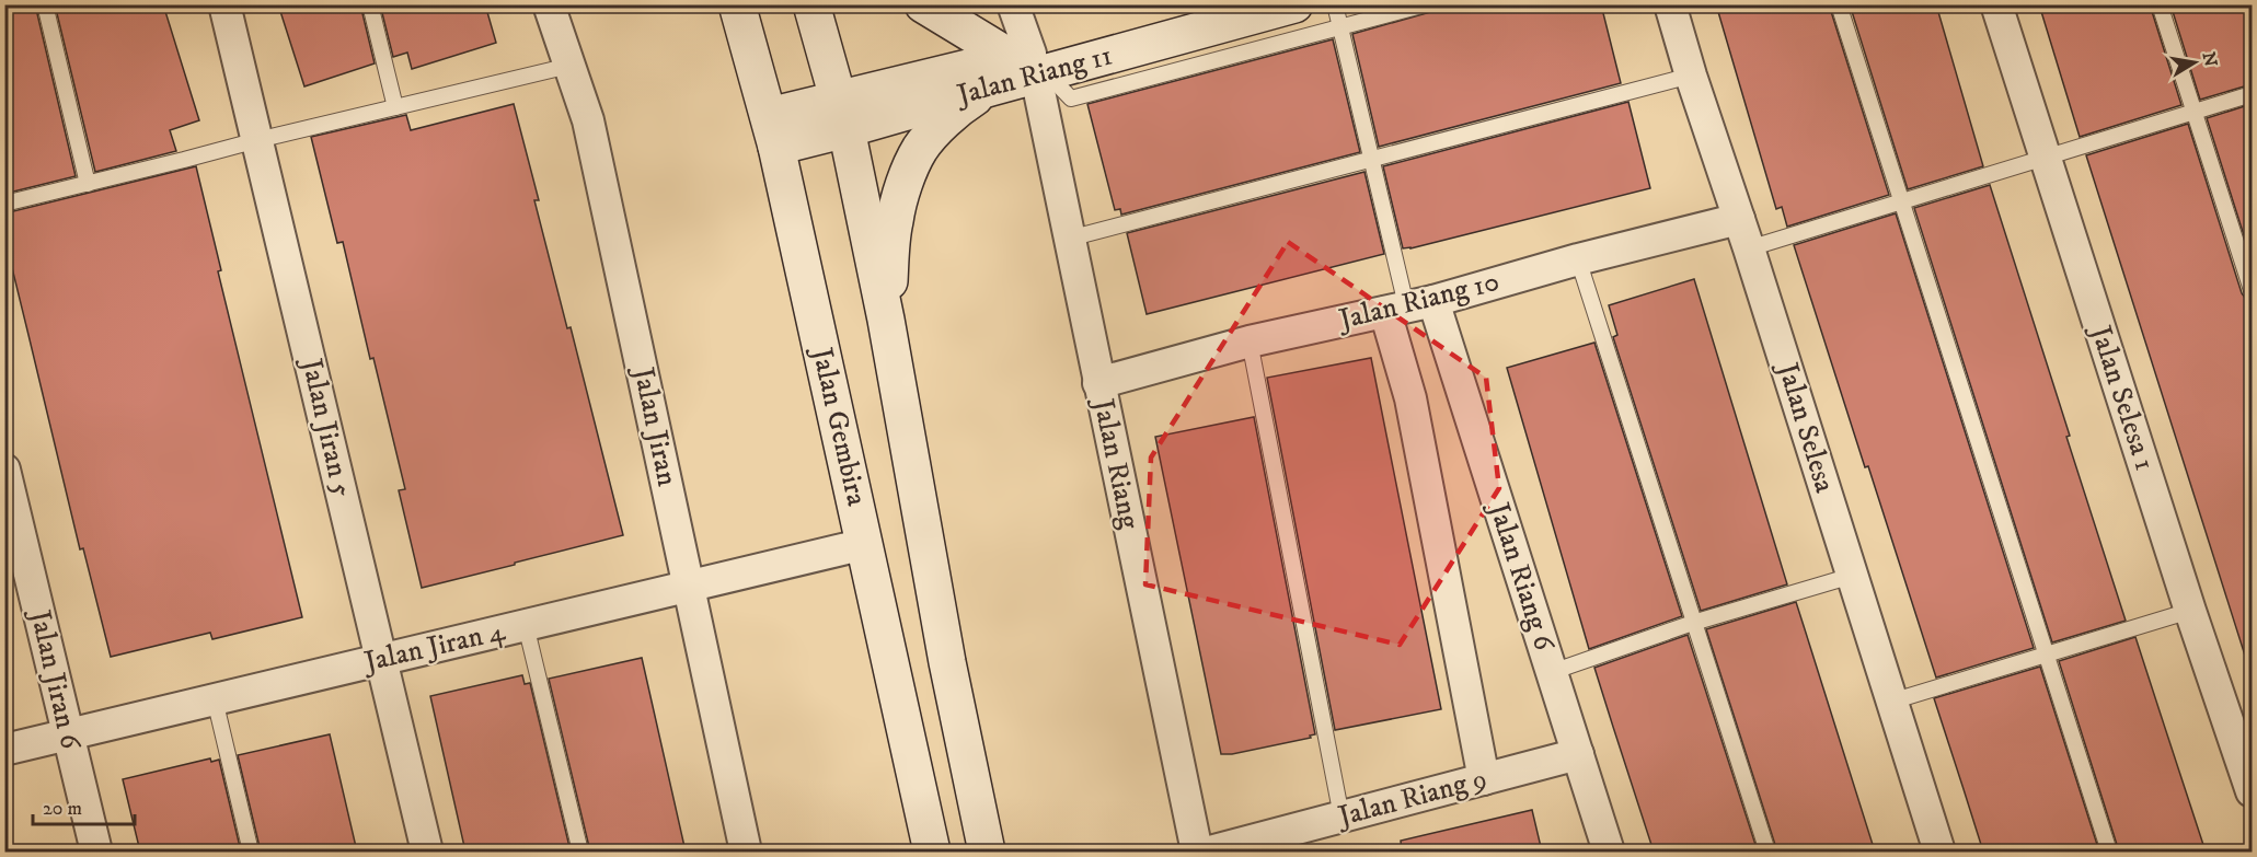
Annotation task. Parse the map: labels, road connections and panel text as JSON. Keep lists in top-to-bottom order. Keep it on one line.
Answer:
{"streets":{"main road":["Jalan Riang 11","Jalan Gembira"],"street":["Jalan Riang 10","Jalan Selesa 1","Jalan Jiran","Jalan Jiran 5","Jalan Selesa","Jalan Riang","Jalan Riang 6","Jalan Jiran 4","Jalan Jiran 6","Jalan Riang 9"]},"crossings":[["Jalan Riang 11","Jalan Gembira"],["Jalan Riang 11","Jalan Riang"],["Jalan Riang 10","Jalan Selesa"],["Jalan Riang 10","Jalan Riang"],["Jalan Riang 10","Jalan Riang 6"],["Jalan Jiran","Jalan Jiran 4"],["Jalan Gembira","Jalan Jiran 4"],["Jalan Jiran 5","Jalan Jiran 4"],["Jalan Riang 6","Jalan Riang 9"],["Jalan Jiran 4","Jalan Jiran 6"]],"scale_bar":"20 m","north":"right"}
